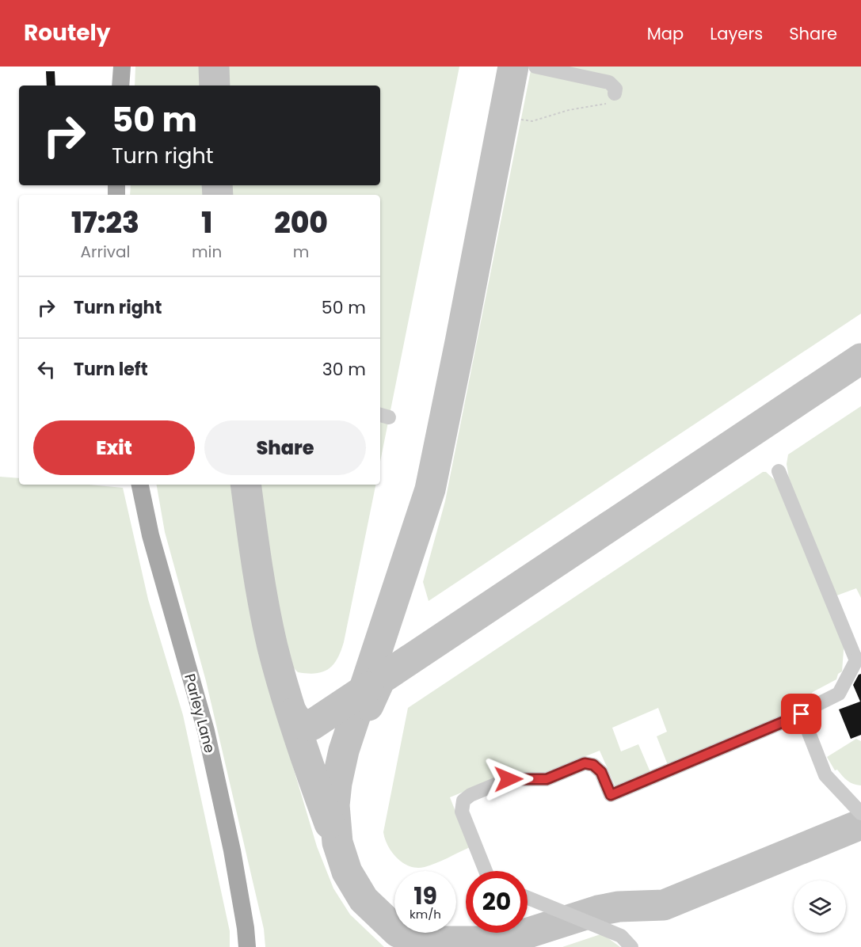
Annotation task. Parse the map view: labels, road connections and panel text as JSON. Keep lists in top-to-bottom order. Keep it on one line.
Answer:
{"streets":{"main road":["Parley Lane"]},"page":{"header":"Routely","nav":["Map","Layers","Share"],"turn":["50 m","Turn right"],"eta":["17:23","Arrival","1","min","200","m"],"list":[{"name":"Turn right","value":"50 m"},{"name":"Turn left","value":"30 m"}],"buttons":["Exit","Share"],"speed":"19 km/h","limit":"20"}}
